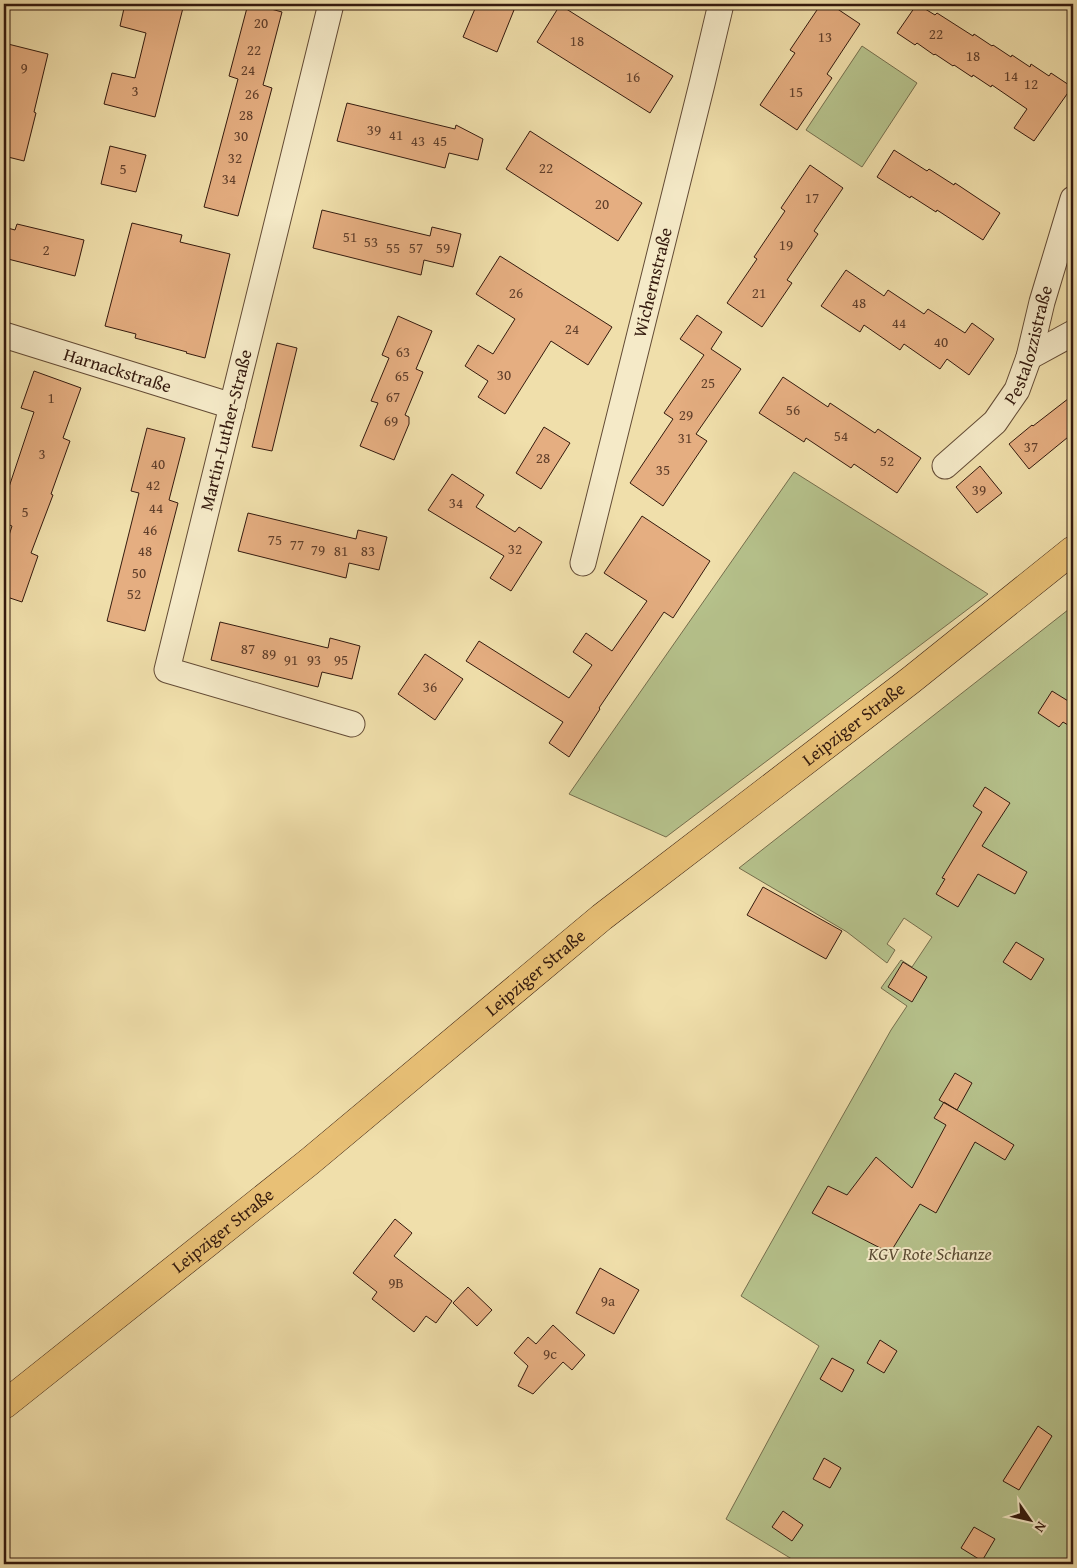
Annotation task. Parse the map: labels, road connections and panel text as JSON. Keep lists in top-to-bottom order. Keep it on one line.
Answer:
{"streets":{"main road":["Leipziger Straße"],"street":["Wichernstraße","Pestalozzistraße","Harnackstraße","Martin-Luther-Straße"]},"crossings":[["Harnackstraße","Martin-Luther-Straße"]],"parks":["KGV Rote Schanze"],"house_numbers":["20","22","13","18","22","18","9","24","14","16","12","3","15","26","28","39","41","30","43","45","32","22","5","34","17","20","51","53","19","55","57","59","2","26","21","48","44","24","40","63","30","65","25","67","1","56","29","69","54","31","37","3","28","52","40","35","42","39","34","44","5","46","75","77","32","79","48","81","83","50","52","87","89","91","93","95","36","9B","9a","9c"],"north":"bottom right"}
